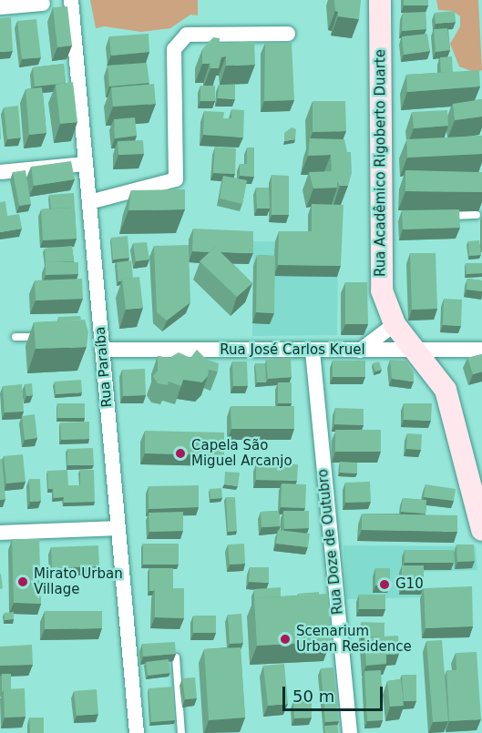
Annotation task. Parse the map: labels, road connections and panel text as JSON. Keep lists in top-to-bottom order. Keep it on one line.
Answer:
{"streets":{"street":["Rua Acadêmico Rigoberto Duarte","Rua José Carlos Kruel","Rua Paraíba","Rua Doze de Outubro"]},"crossings":[["Rua Acadêmico Rigoberto Duarte","Rua José Carlos Kruel"],["Rua José Carlos Kruel","Rua Paraíba"],["Rua José Carlos Kruel","Rua Doze de Outubro"]],"places":["Capela São Miguel Arcanjo","Mirato Urban Village","G10","Scenarium Urban Residence"],"scale_bar":"50 m"}
